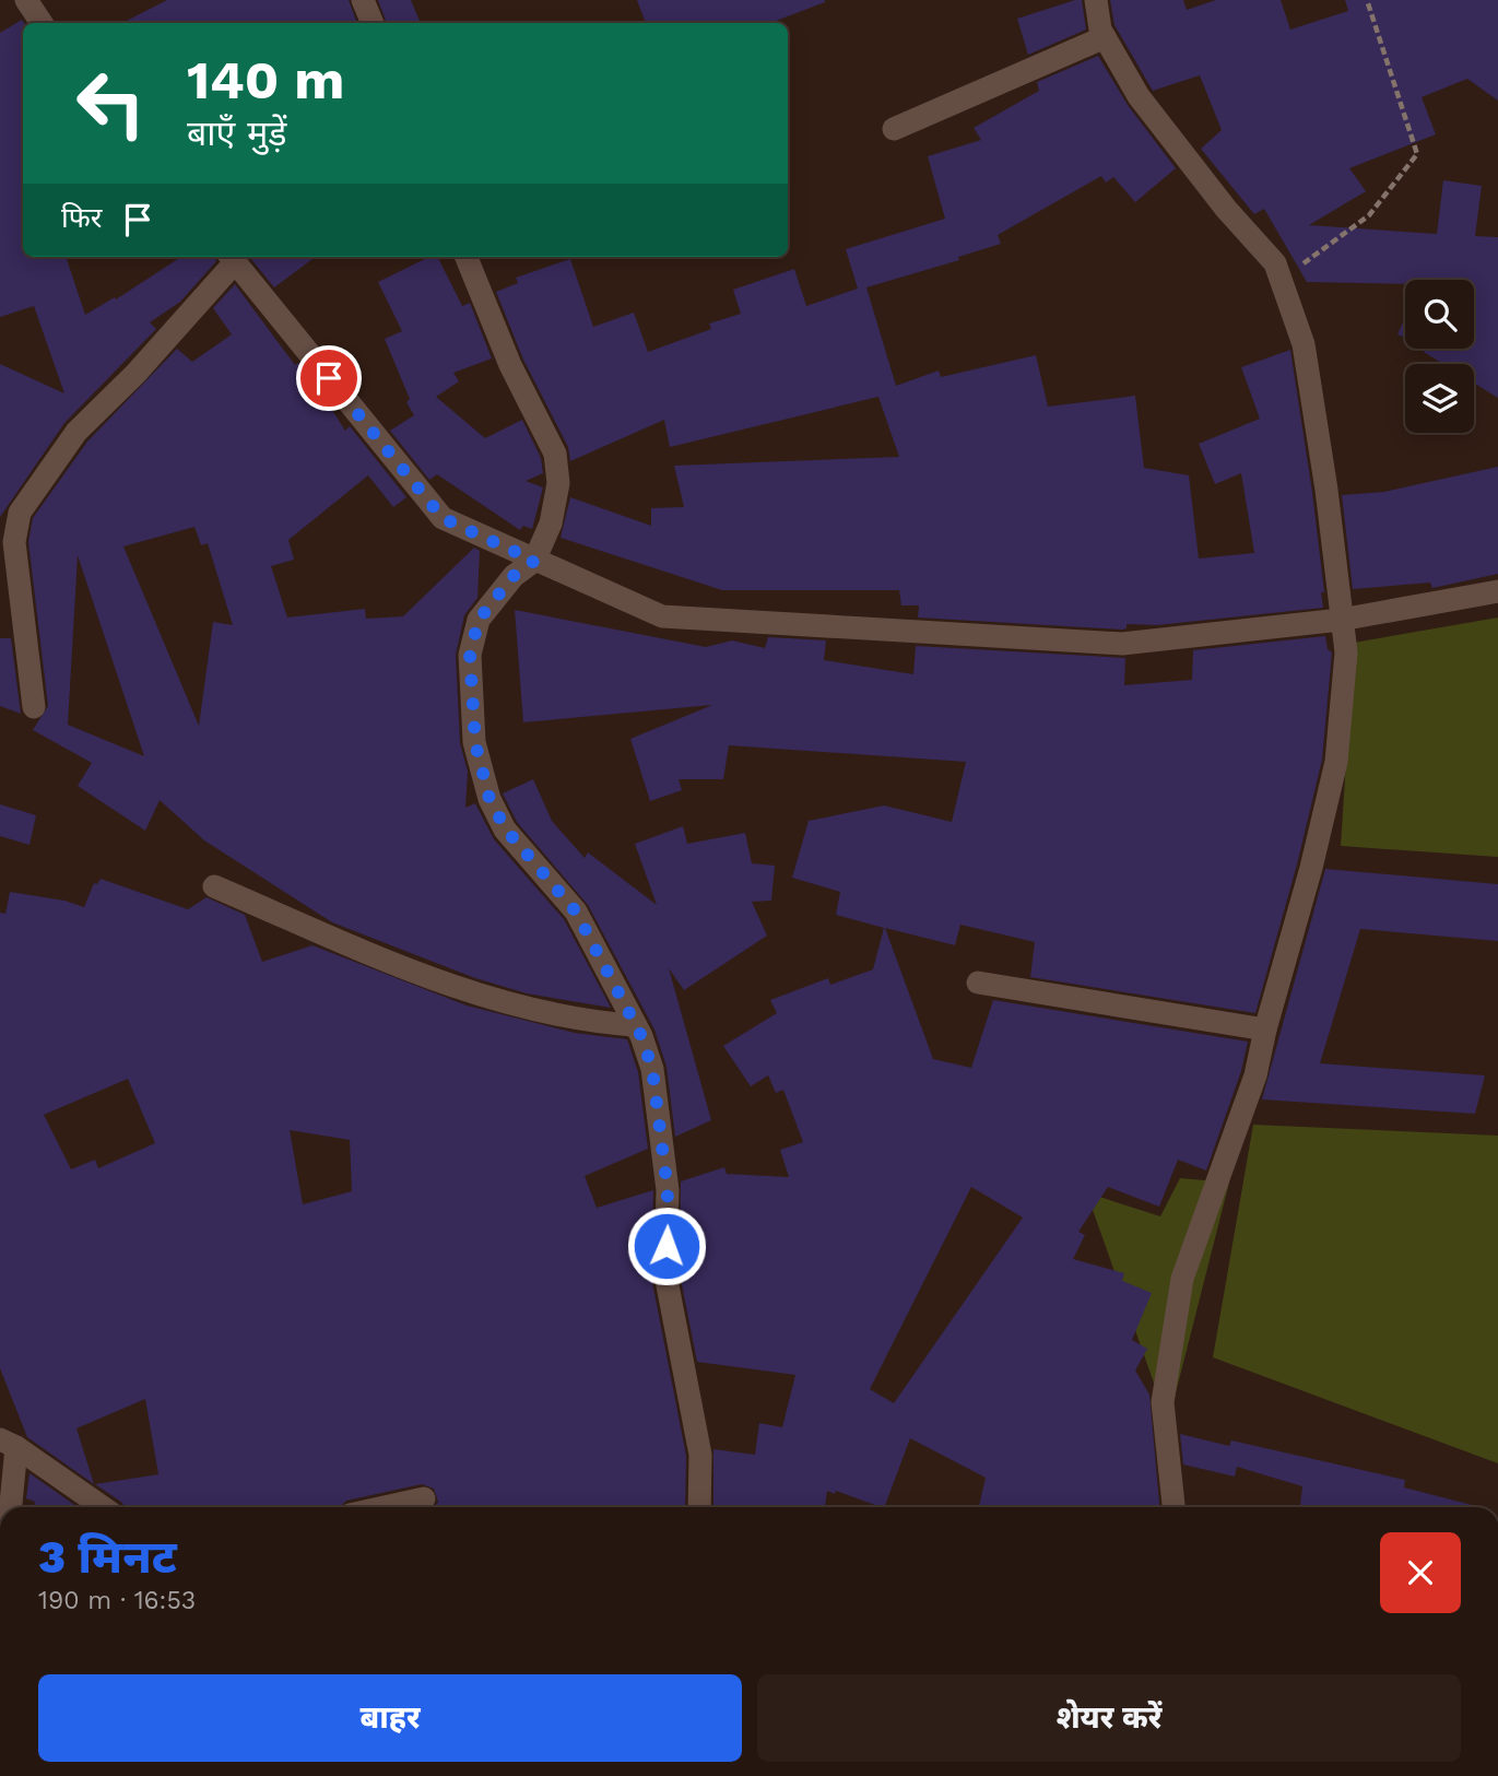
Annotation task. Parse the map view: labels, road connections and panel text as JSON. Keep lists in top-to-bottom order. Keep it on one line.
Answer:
{"page":{"turn":["140 m","बाएँ मुड़ें"],"then":"फिर","heading":["3 मिनट","190 m · 16:53"],"buttons":["बाहर","शेयर करें"]}}
